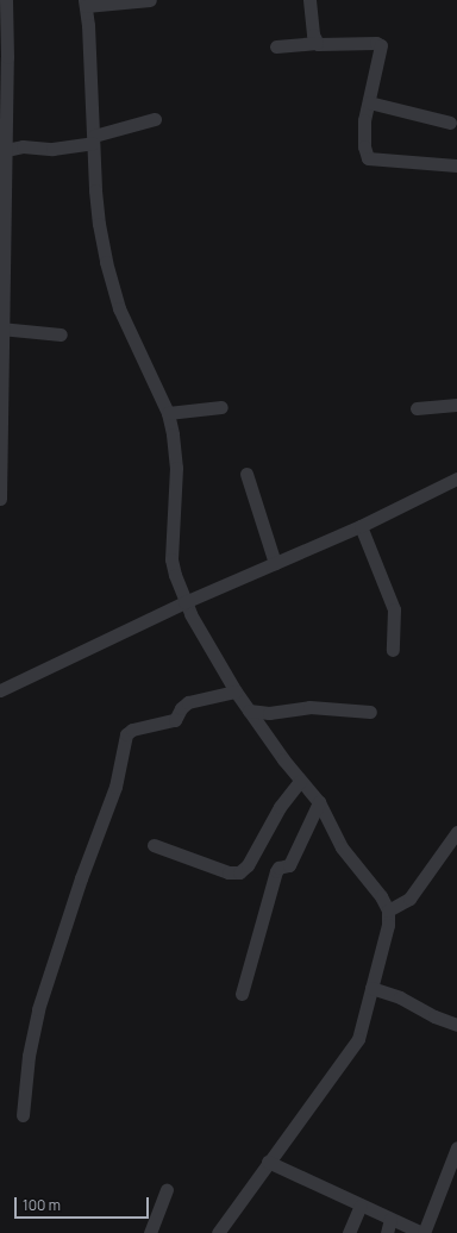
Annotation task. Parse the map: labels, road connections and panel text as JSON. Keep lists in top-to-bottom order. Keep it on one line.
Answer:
{"scale_bar":"100 m"}
